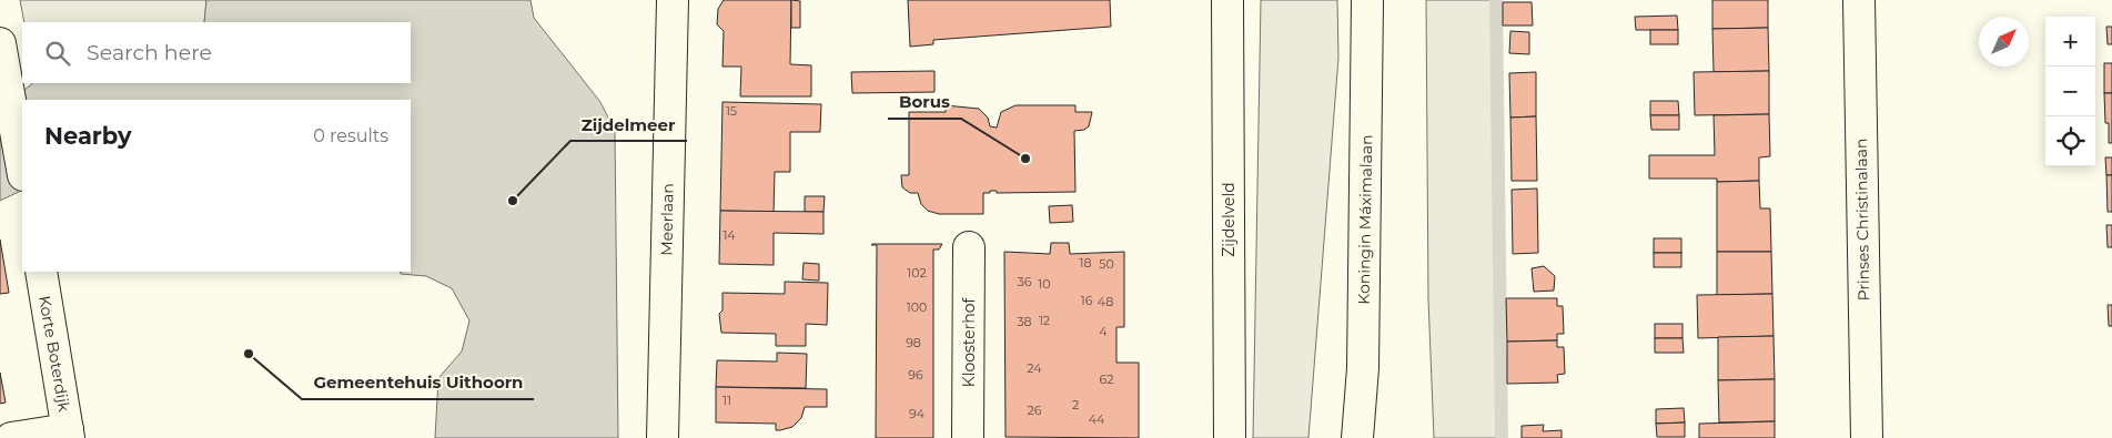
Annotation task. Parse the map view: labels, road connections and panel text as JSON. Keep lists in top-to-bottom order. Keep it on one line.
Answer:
{"streets":{"street":["Meerlaan","Zijdelveld","Koningin Máximalaan","Prinses Christinalaan","Kloosterhof","Korte Boterdijk"]},"places":["Borus","Zijdelmeer","Gemeentehuis Uithoorn"],"house_numbers":["15","14","18","50","102","36","10","16","48","100","12","38","4","98","24","96","62","11","2","26","94","44"],"north":"top right","page":{"map_buttons":["+","−"],"search":"Search here","heading":["Nearby","0 results"]}}
